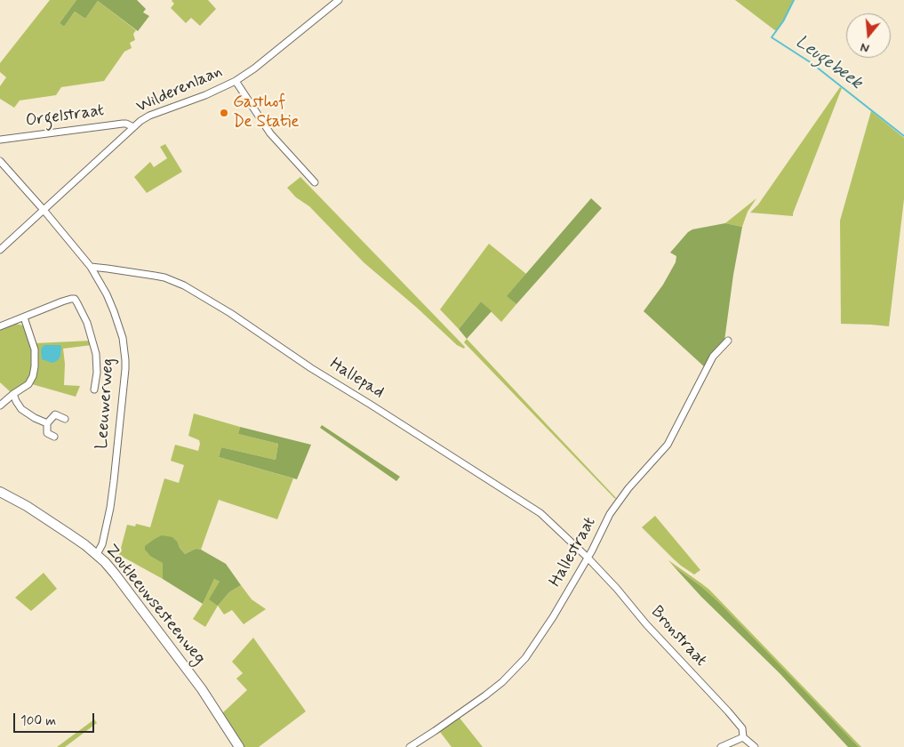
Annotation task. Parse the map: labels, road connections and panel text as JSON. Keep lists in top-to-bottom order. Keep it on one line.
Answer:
{"streets":{"street":["Wilderenlaan","Orgelstraat","Hallepad","Leeuwerweg","Hallestraat","Zoutleeuwsesteenweg","Bronstraat"]},"crossings":[["Wilderenlaan","Orgelstraat"],["Wilderenlaan","Leeuwerweg"],["Hallepad","Leeuwerweg"],["Hallepad","Hallestraat"],["Hallepad","Bronstraat"],["Leeuwerweg","Zoutleeuwsesteenweg"],["Hallestraat","Bronstraat"]],"water":["Leugebeek"],"places":["Gasthof De Statie"],"scale_bar":"100 m","north":"bottom"}
